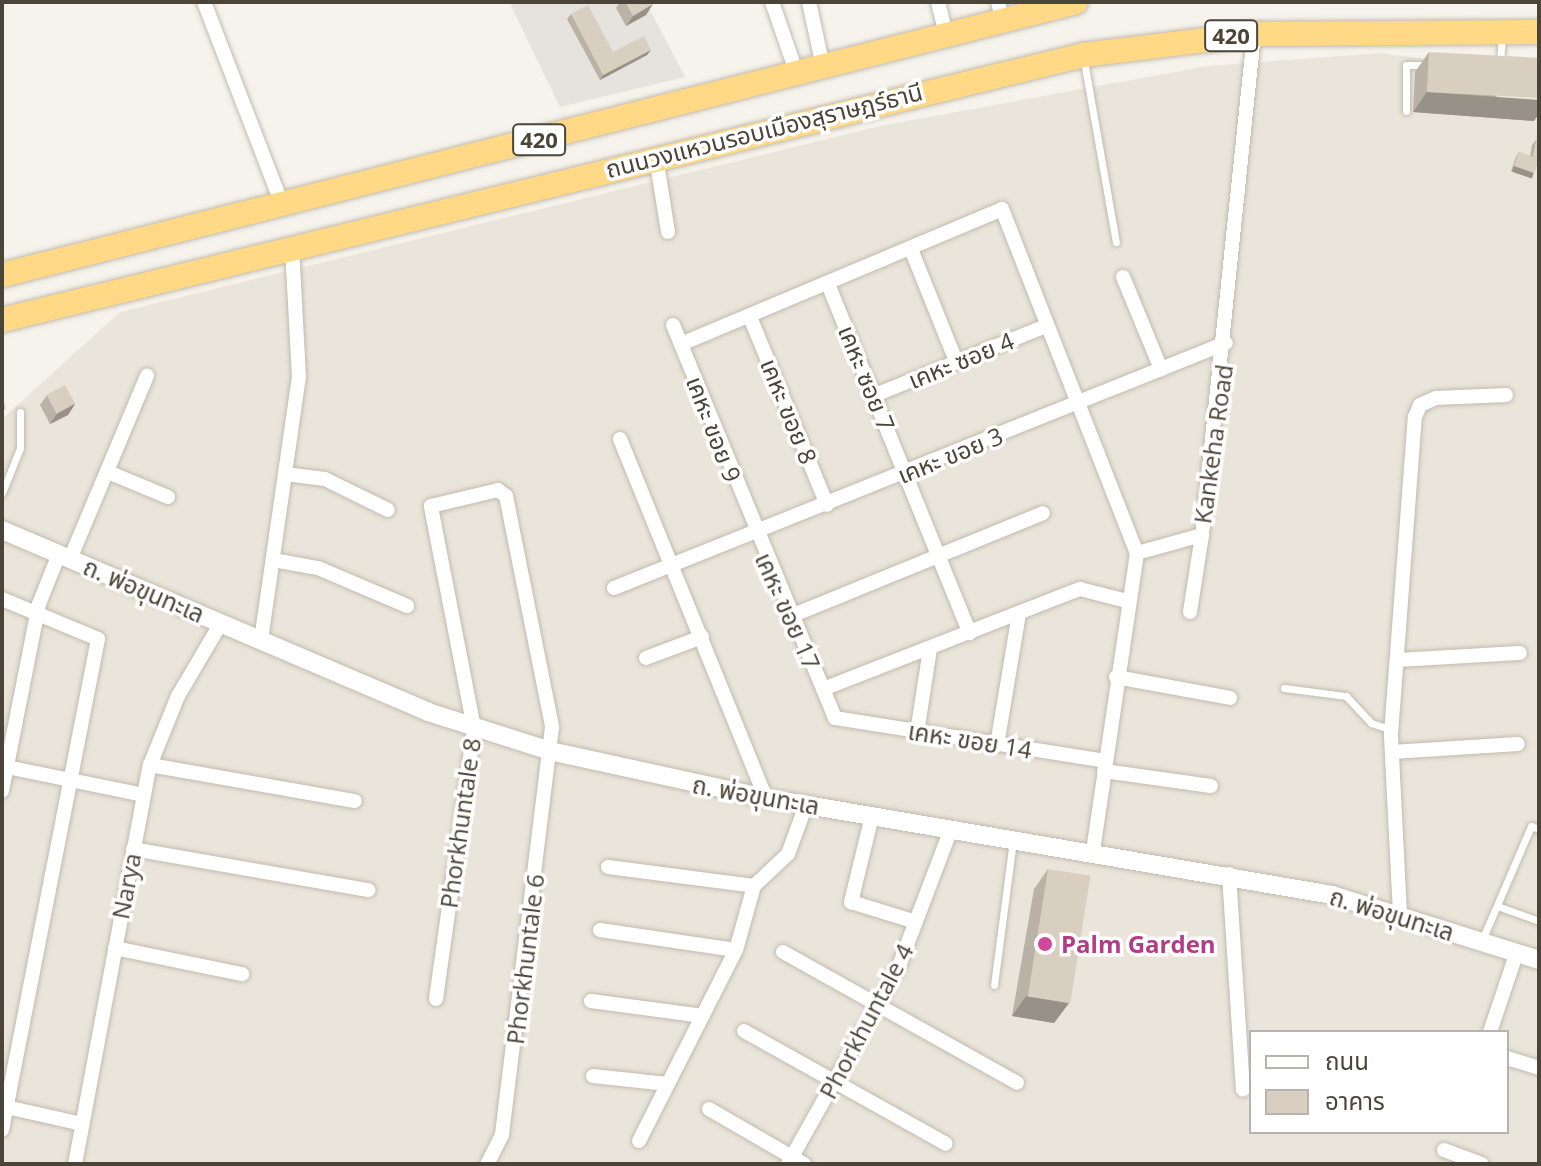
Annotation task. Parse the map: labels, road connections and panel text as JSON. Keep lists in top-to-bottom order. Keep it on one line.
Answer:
{"streets":{"highway":["420","ถนนวงแหวนรอบเมืองสุราษฎร์ธานี"],"street":["เคหะ ซอย 4","เคหะ ซอย 7","เคหะ ขอย 8","เคหะ ขอย 9","Kankeha Road","เคหะ ขอย 3","ถ. พ่อขุนทะเล","เคหะ ขอย 17","เคหะ ขอย 14","Phorkhuntale 8","Narya","Phorkhuntale 6","Phorkhuntale 4"]},"crossings":[["ถนนวงแหวนรอบเมืองสุราษฎร์ธานี","Kankeha Road"],["เคหะ ซอย 4","เคหะ ซอย 7"],["เคหะ ซอย 7","เคหะ ขอย 3"],["เคหะ ซอย 7","เคหะ ขอย 17"],["เคหะ ขอย 8","เคหะ ขอย 3"],["เคหะ ขอย 9","เคหะ ขอย 3"],["เคหะ ขอย 9","เคหะ ขอย 17"],["Kankeha Road","เคหะ ขอย 3"],["เคหะ ขอย 3","เคหะ ขอย 17"],["ถ. พ่อขุนทะเล","Phorkhuntale 8"],["ถ. พ่อขุนทะเล","Narya"],["ถ. พ่อขุนทะเล","Phorkhuntale 6"],["ถ. พ่อขุนทะเล","Phorkhuntale 4"],["เคหะ ขอย 17","เคหะ ขอย 14"],["Phorkhuntale 8","Phorkhuntale 6"]],"places":["Palm Garden"],"legend":["ถนน","อาคาร"]}
